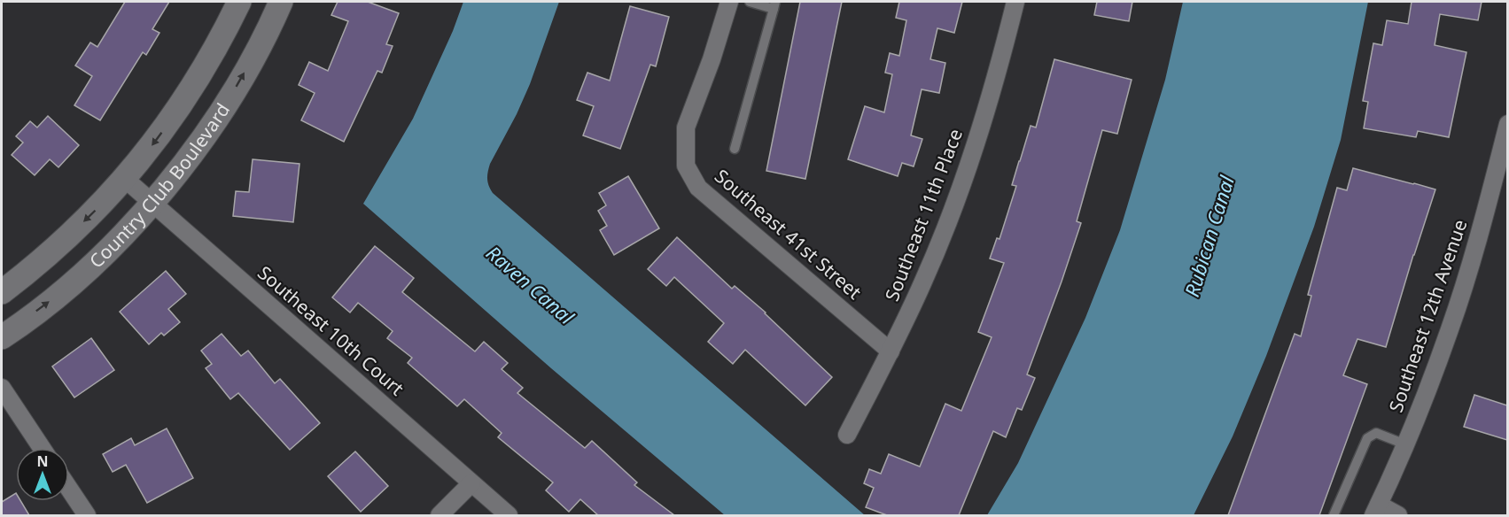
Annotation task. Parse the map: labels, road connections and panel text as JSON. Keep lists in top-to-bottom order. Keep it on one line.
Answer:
{"streets":{"main road":["Country Club Boulevard"],"street":["Southeast 11th Place","Southeast 41st Street","Southeast 12th Avenue","Southeast 10th Court"]},"crossings":[["Country Club Boulevard","Southeast 10th Court"],["Southeast 11th Place","Southeast 41st Street"]],"water":["Rubican Canal","Raven Canal"],"north":"top"}
